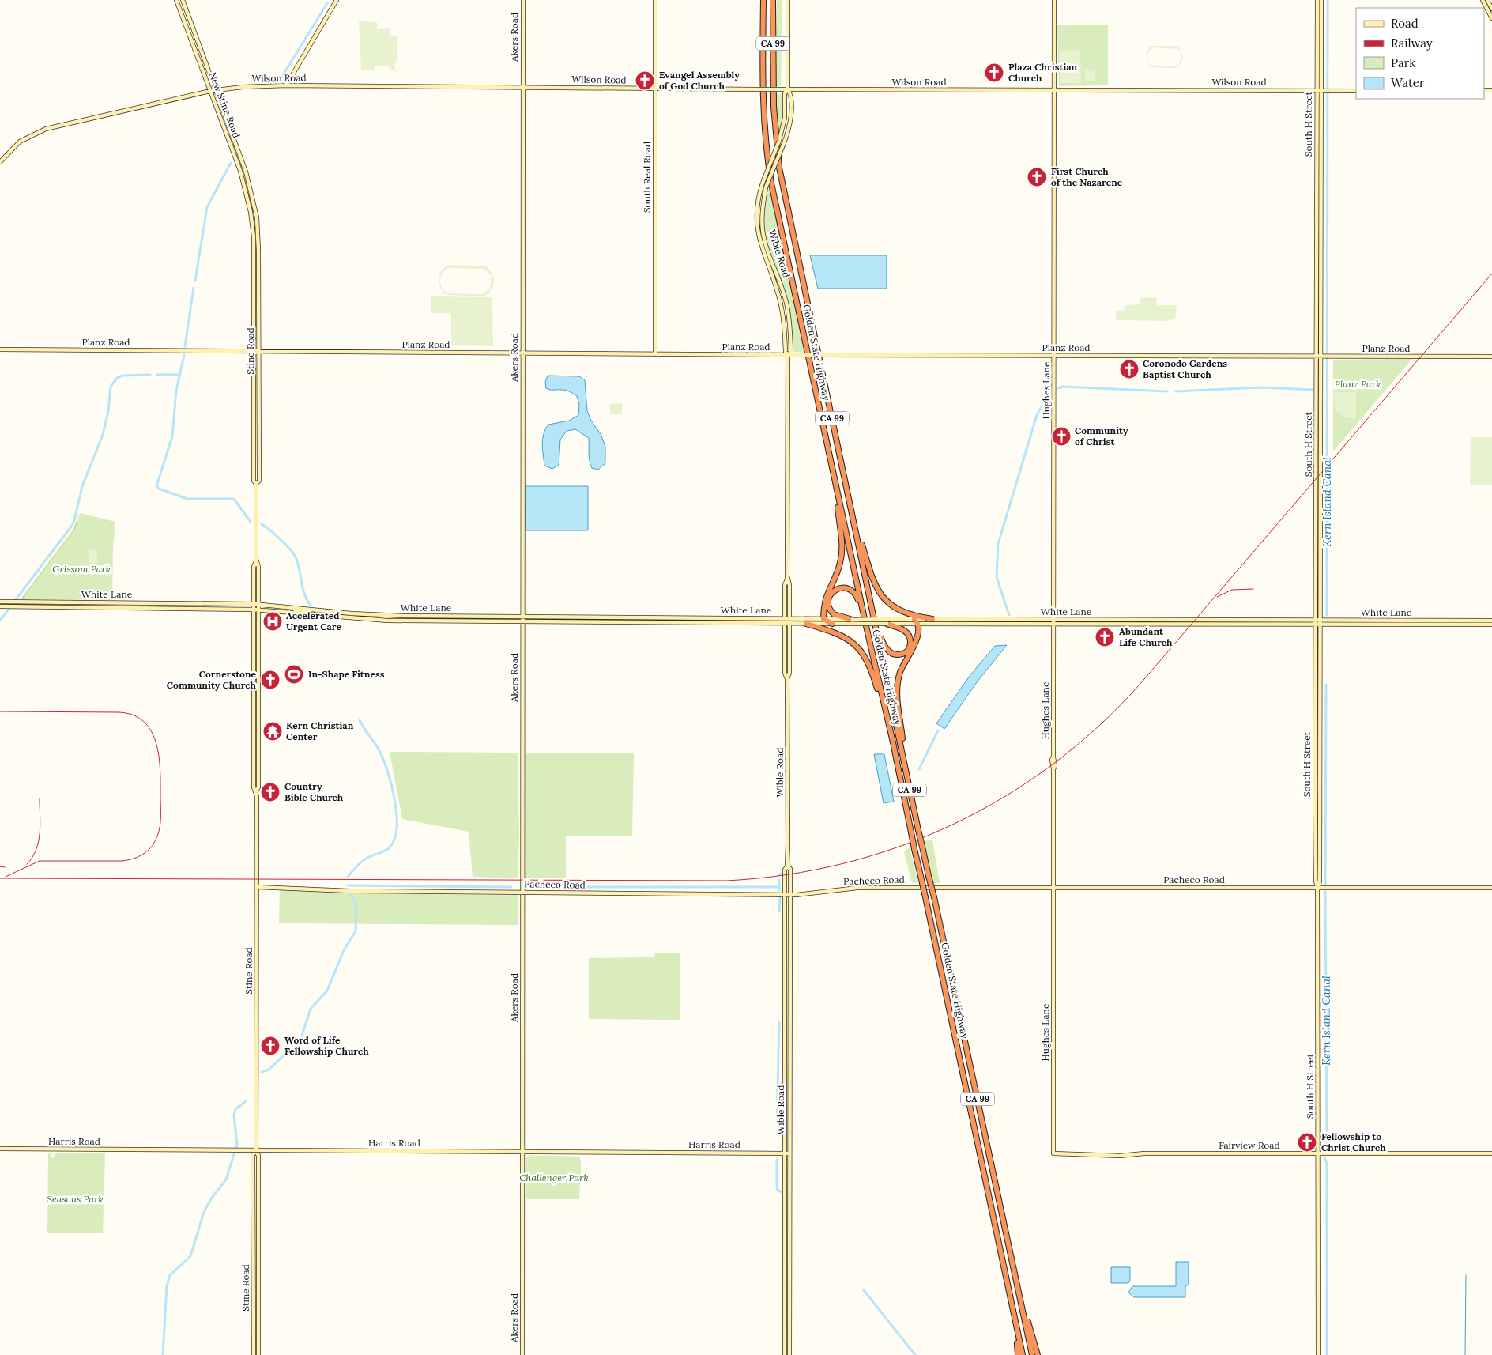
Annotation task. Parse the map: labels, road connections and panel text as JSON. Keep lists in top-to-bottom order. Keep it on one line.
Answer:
{"streets":{"highway":["CA 99","Golden State Highway"],"street":["Akers Road","Wilson Road","New Stine Road","South H Street","South Real Road","Wible Road","Planz Road","Stine Road","Hughes Lane","White Lane","Pacheco Road","Harris Road","Fairview Road"]},"crossings":[["Akers Road","Wilson Road"],["Akers Road","Planz Road"],["Akers Road","White Lane"],["Akers Road","Pacheco Road"],["Akers Road","Harris Road"],["Wilson Road","New Stine Road"],["Wilson Road","South H Street"],["Wilson Road","South Real Road"],["Wilson Road","Wible Road"],["Wilson Road","Hughes Lane"],["New Stine Road","Stine Road"],["South H Street","Planz Road"],["South H Street","White Lane"],["South H Street","Pacheco Road"],["South H Street","Fairview Road"],["South Real Road","Planz Road"],["Wible Road","Planz Road"],["Wible Road","White Lane"],["Wible Road","Pacheco Road"],["Wible Road","Harris Road"],["Planz Road","Stine Road"],["Planz Road","Hughes Lane"],["Stine Road","White Lane"],["Stine Road","Pacheco Road"],["Stine Road","Harris Road"],["Hughes Lane","White Lane"],["Hughes Lane","Pacheco Road"],["Hughes Lane","Fairview Road"]],"water":["Kern Island Canal"],"parks":["Planz Park","Grissom Park","Challenger Park","Seasons Park"],"places":{"church":["Plaza Christian Church","Evangel Assembly of God Church","First Church of the Nazarene","Coronodo Gardens Baptist Church","Community of Christ","Abundant Life Church","Cornerstone Community Church","Country Bible Church","Word of Life Fellowship Church","Fellowship to Christ Church"],"hospital":["Accelerated Urgent Care"],"sports":["In-Shape Fitness"],"temple":["Kern Christian Center"]},"legend":["Road","Railway","Park","Water"]}
